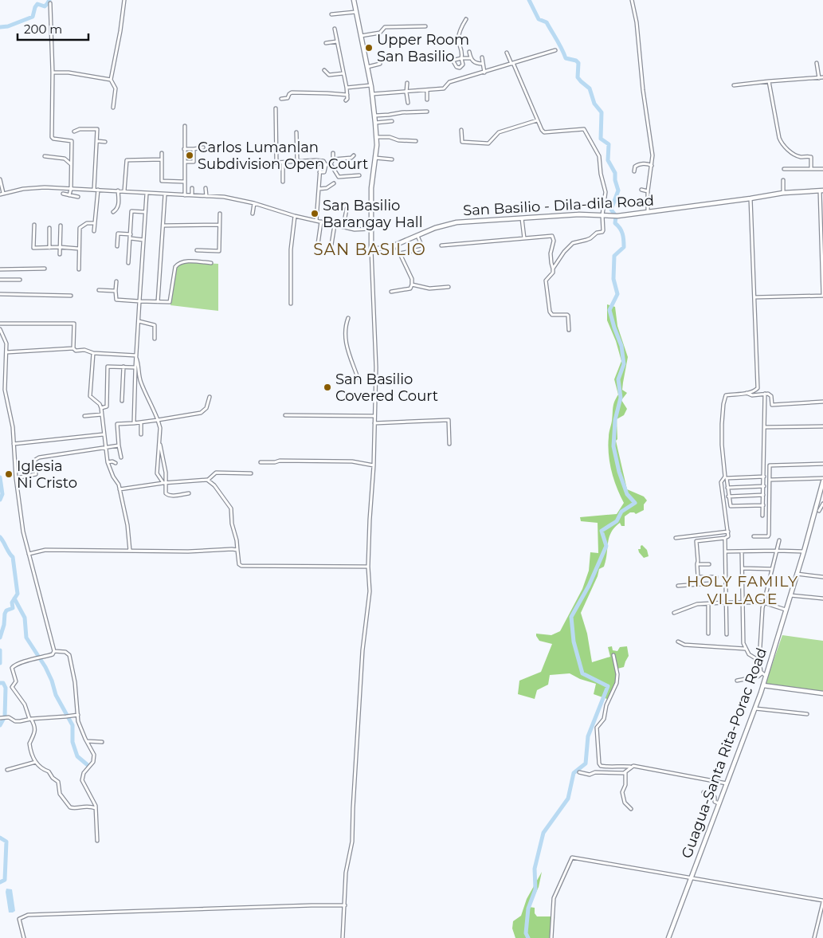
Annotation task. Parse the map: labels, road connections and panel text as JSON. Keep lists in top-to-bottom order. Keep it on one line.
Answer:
{"streets":{"street":["San Basilio - Dila-dila Road","Guagua-Santa Rita-Porac Road"]},"districts":["SAN BASILIO","HOLY FAMILY VILLAGE"],"places":["Upper Room San Basilio","Carlos Lumanlan Subdivision Open Court","San Basilio Barangay Hall","San Basilio Covered Court","Iglesia Ni Cristo"],"scale_bar":"200 m"}
